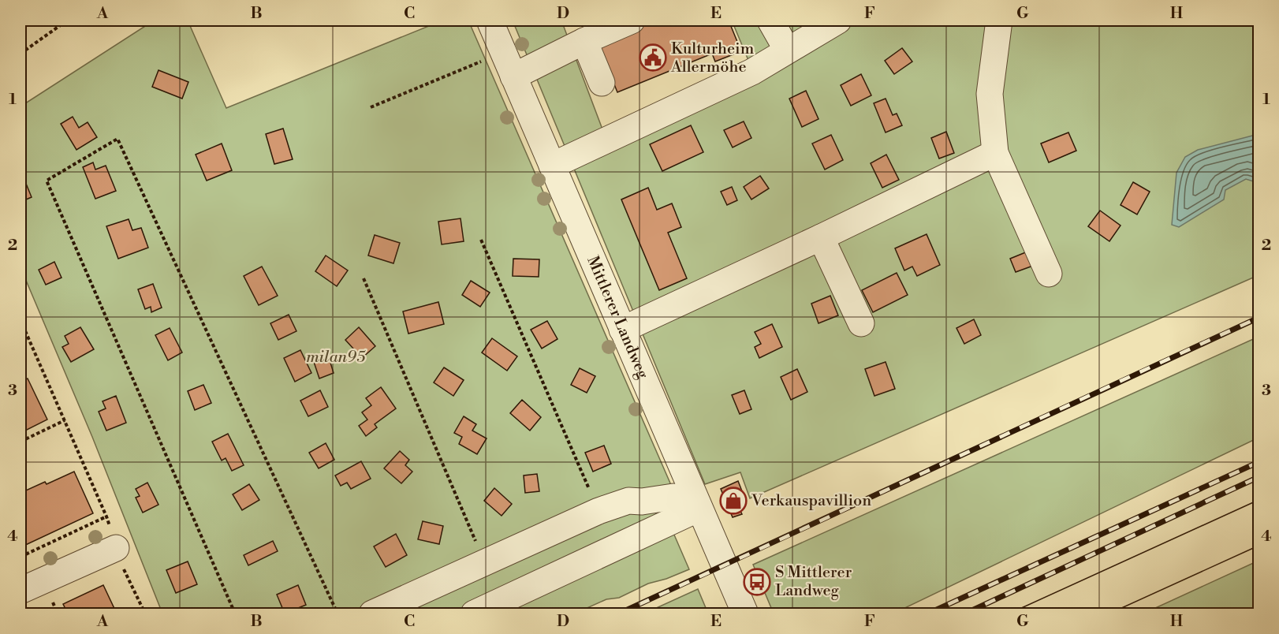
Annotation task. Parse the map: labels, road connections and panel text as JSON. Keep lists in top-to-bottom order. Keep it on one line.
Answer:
{"streets":{"street":["Mittlerer Landweg"]},"parks":["milan95"],"places":{"public building":["Kulturheim Allermöhe"],"shop":["Verkauspavillion"],"bus stop":["S Mittlerer Landweg"]},"grid":{"columns":["A","B","C","D","E","F","G","H"],"rows":["1","2","3","4"]}}
